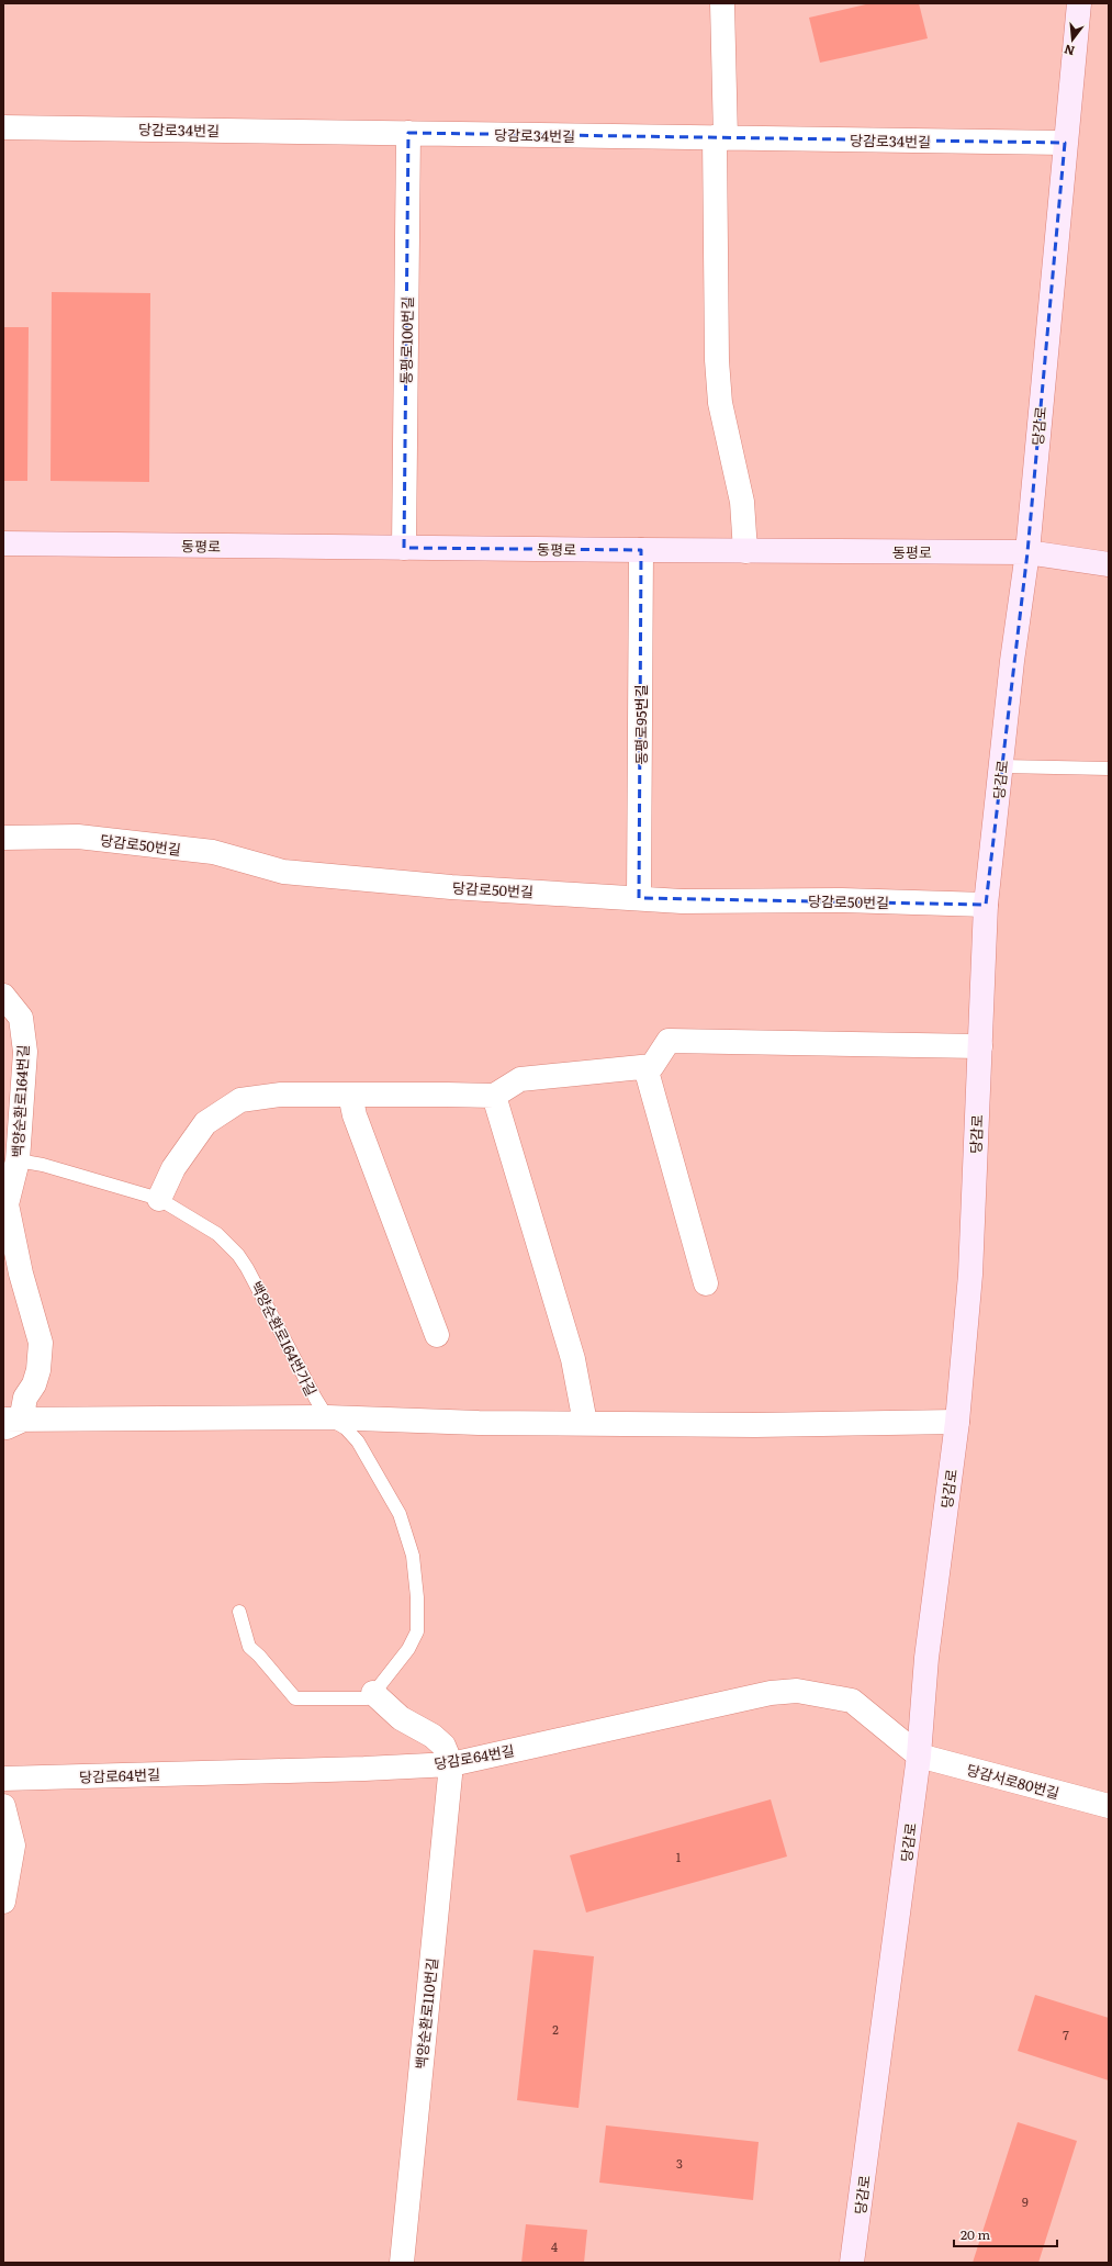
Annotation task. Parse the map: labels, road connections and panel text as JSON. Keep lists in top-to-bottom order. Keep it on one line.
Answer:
{"streets":{"main road":["당감로","동평로"],"street":["당감로34번길","동평로100번길","동평로95번길","당감로50번길","백양순환로164번길","당감로64번길","당감서로80번길","백양순환로110번길"],"lane":["백양순환로164번가길"]},"crossings":[["당감로34번길","동평로100번길"],["당감로34번길","당감로"],["동평로100번길","동평로"],["당감로","동평로"],["당감로","당감로50번길"],["당감로","당감로64번길"],["당감로","당감서로80번길"],["동평로","동평로95번길"],["동평로95번길","당감로50번길"],["백양순환로164번길","백양순환로164번가길"],["당감로64번길","당감서로80번길"],["당감로64번길","백양순환로110번길"]],"house_numbers":["1","2","7","3","9","4"],"scale_bar":"20 m","north":"bottom"}
